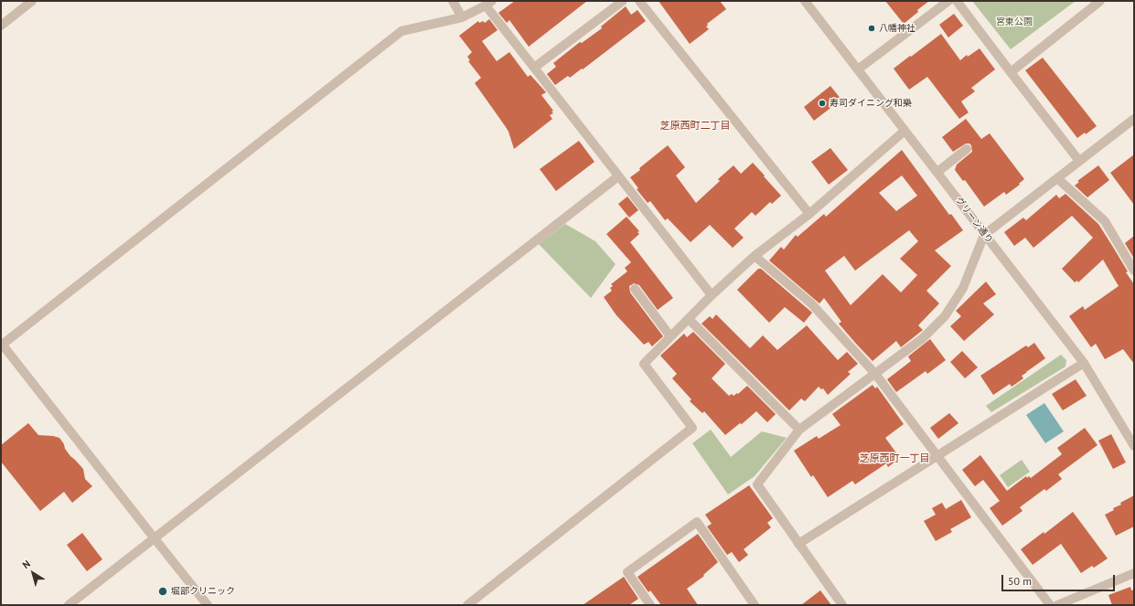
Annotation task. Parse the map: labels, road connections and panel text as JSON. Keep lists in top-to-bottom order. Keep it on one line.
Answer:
{"streets":{"street":["グリーン通り"]},"districts":["芝原西町二丁目","芝原西町一丁目"],"parks":["宮東公園"],"places":["八幡神社","寿司ダイニング和樂","堀部クリニック"],"scale_bar":"50 m","north":"top left"}
